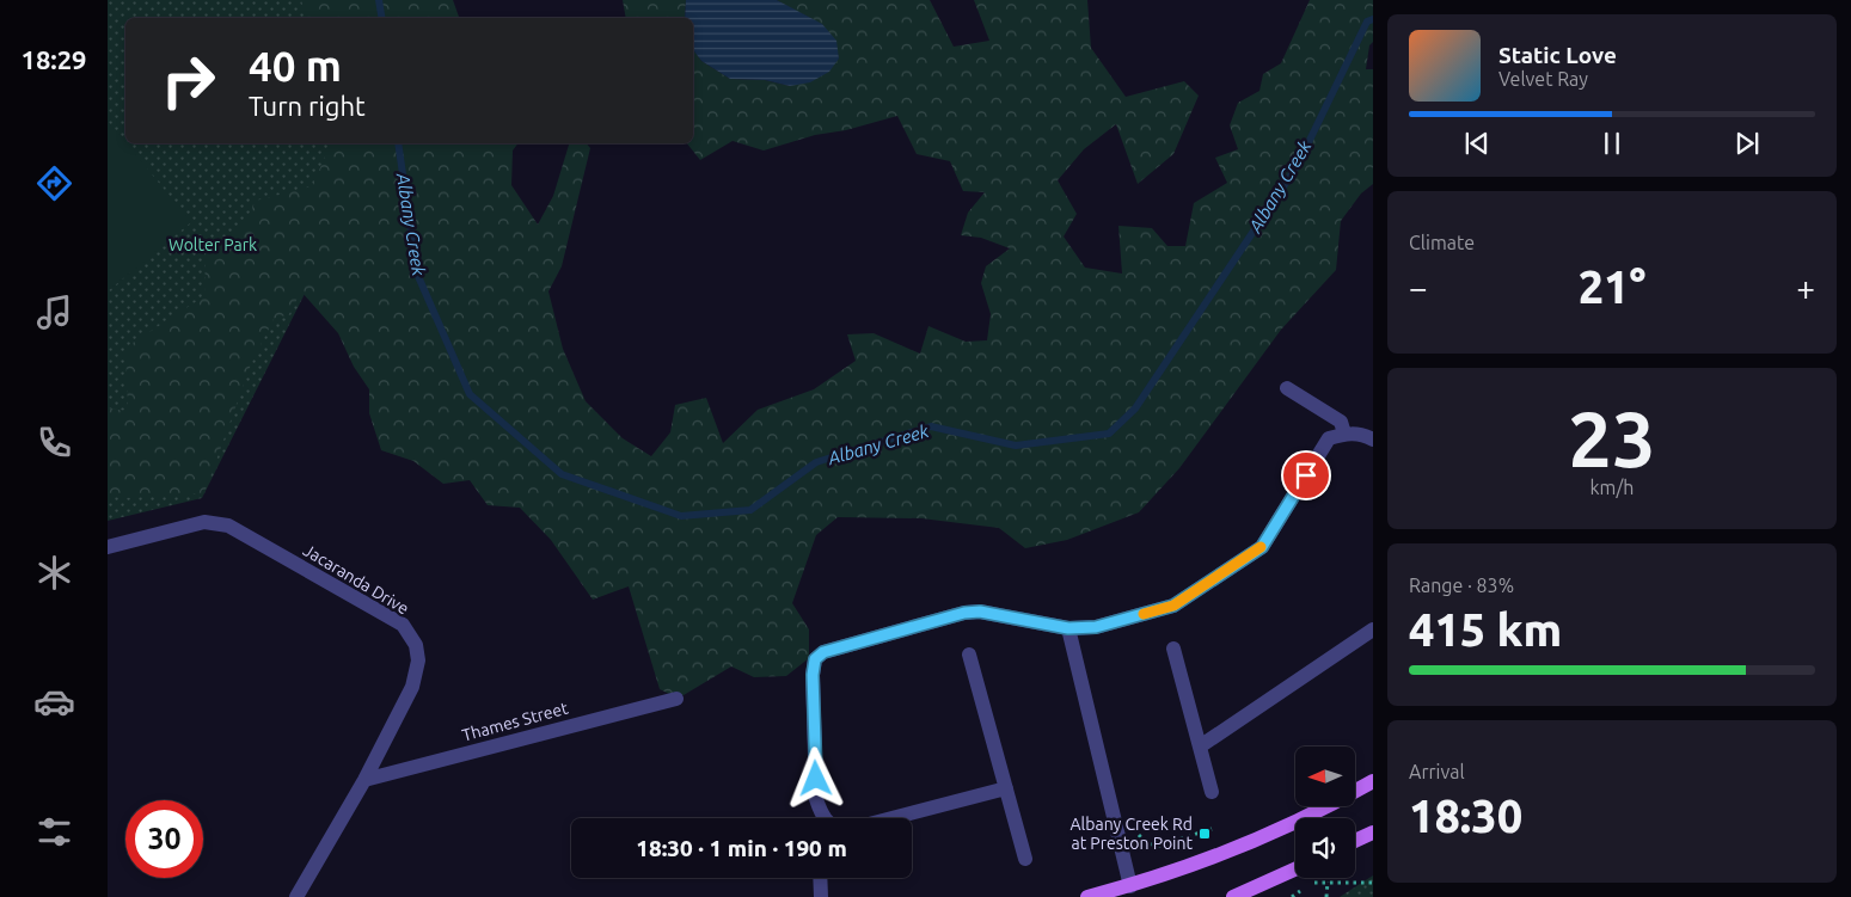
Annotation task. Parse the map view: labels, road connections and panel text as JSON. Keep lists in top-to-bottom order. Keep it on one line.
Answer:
{"streets":{"street":["Jacaranda Drive","Thames Street"]},"crossings":[["Jacaranda Drive","Thames Street"]],"water":["Albany Creek"],"parks":["Wolter Park"],"places":{"transit":["Albany Creek Rd at Preston Point"]},"north":"left","page":{"tabs":"18:29","turn":["40 m","Turn right"],"song":["Static Love","Velvet Ray"],"tile":["Climate",["23","km/h"],["Range · 83%","415 km"],["Arrival","18:30"]],"heat":["−","21°","+"],"limit":"30","trip":"18:30 · 1 min · 190 m"}}
